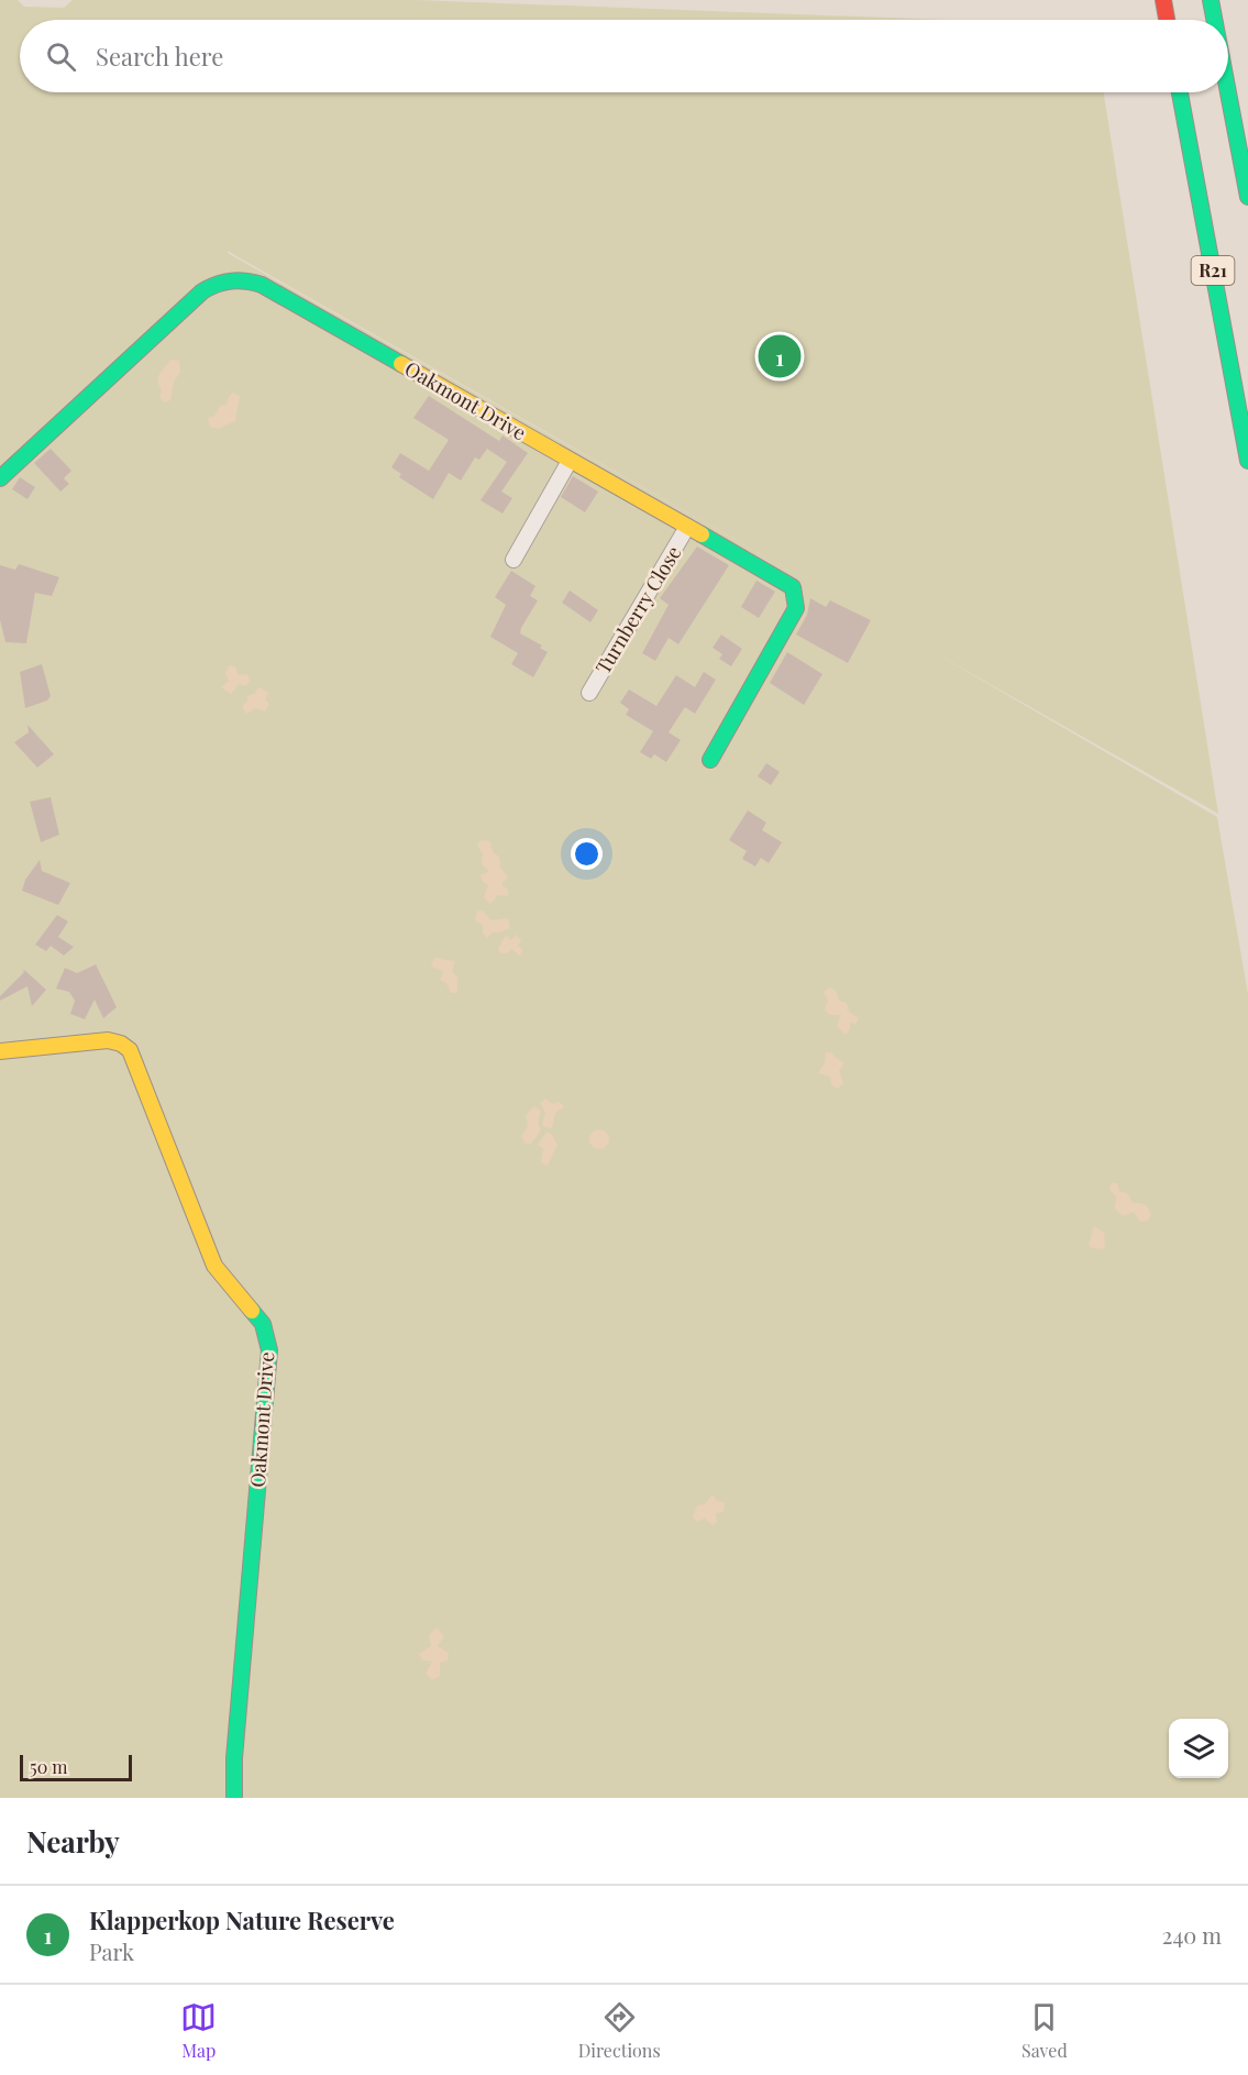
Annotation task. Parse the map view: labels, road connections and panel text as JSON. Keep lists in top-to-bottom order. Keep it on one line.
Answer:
{"streets":{"main road":["R21","Oakmont Drive"],"street":["Turnberry Close"]},"crossings":[["Oakmont Drive","Turnberry Close"]],"scale_bar":"50 m","page":{"search":"Search here","pins":"1","scale":"50 m","heading":"Nearby","list":[{"mark":"1","name":"Klapperkop Nature Reserve","note":"Park","value":"240 m"}],"nav":["Map","Directions","Saved"]}}
